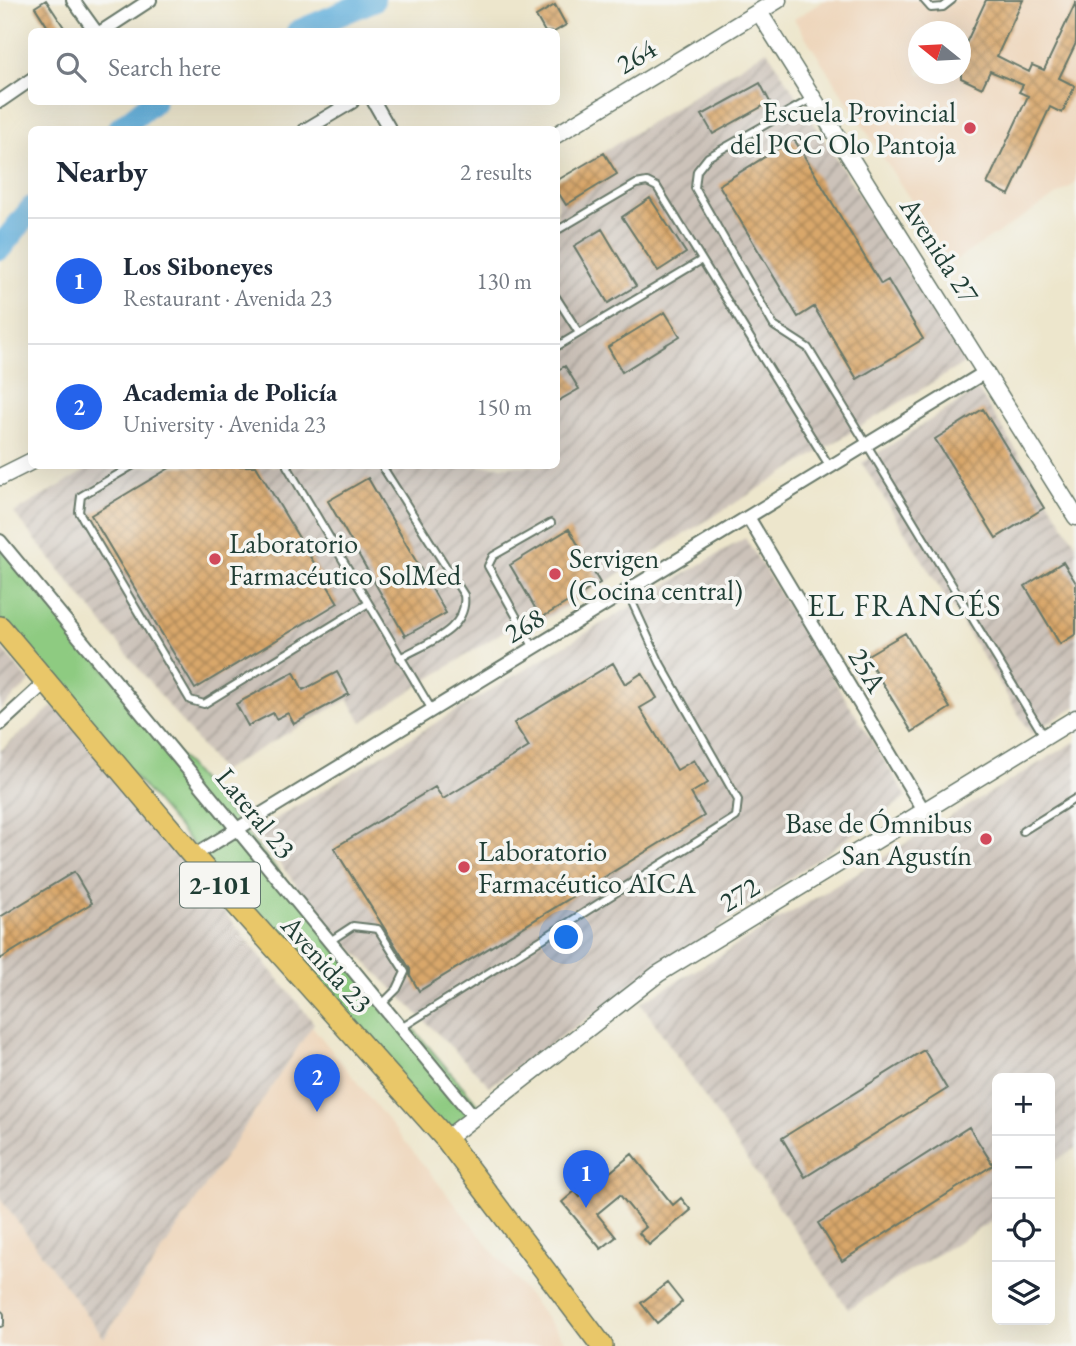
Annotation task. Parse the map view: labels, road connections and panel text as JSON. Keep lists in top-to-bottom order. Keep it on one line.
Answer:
{"streets":{"main road":["2-101","Avenida 23"],"street":["264","Avenida 27","268","25A","Lateral 23","272"]},"crossings":[["264","Avenida 27"],["Avenida 27","268"],["268","25A"],["268","Lateral 23"],["268","Avenida 23"],["25A","272"],["Lateral 23","272"],["272","Avenida 23"]],"districts":["EL FRANCÉS"],"places":["Escuela Provincial del PCC Olo Pantoja","Laboratorio Farmacéutico SolMed","Servigen (Cocina central)","Base de Ómnibus San Agustín","Laboratorio Farmacéutico AICA"],"north":"left","page":{"search":"Search here","heading":["Nearby","2 results"],"list":[{"mark":"1","name":"Los Siboneyes","note":"Restaurant · Avenida 23","value":"130 m"},{"mark":"2","name":"Academia de Policía","note":"University · Avenida 23","value":"150 m"}],"pins":["2","1"],"map_buttons":["+","−"]}}
